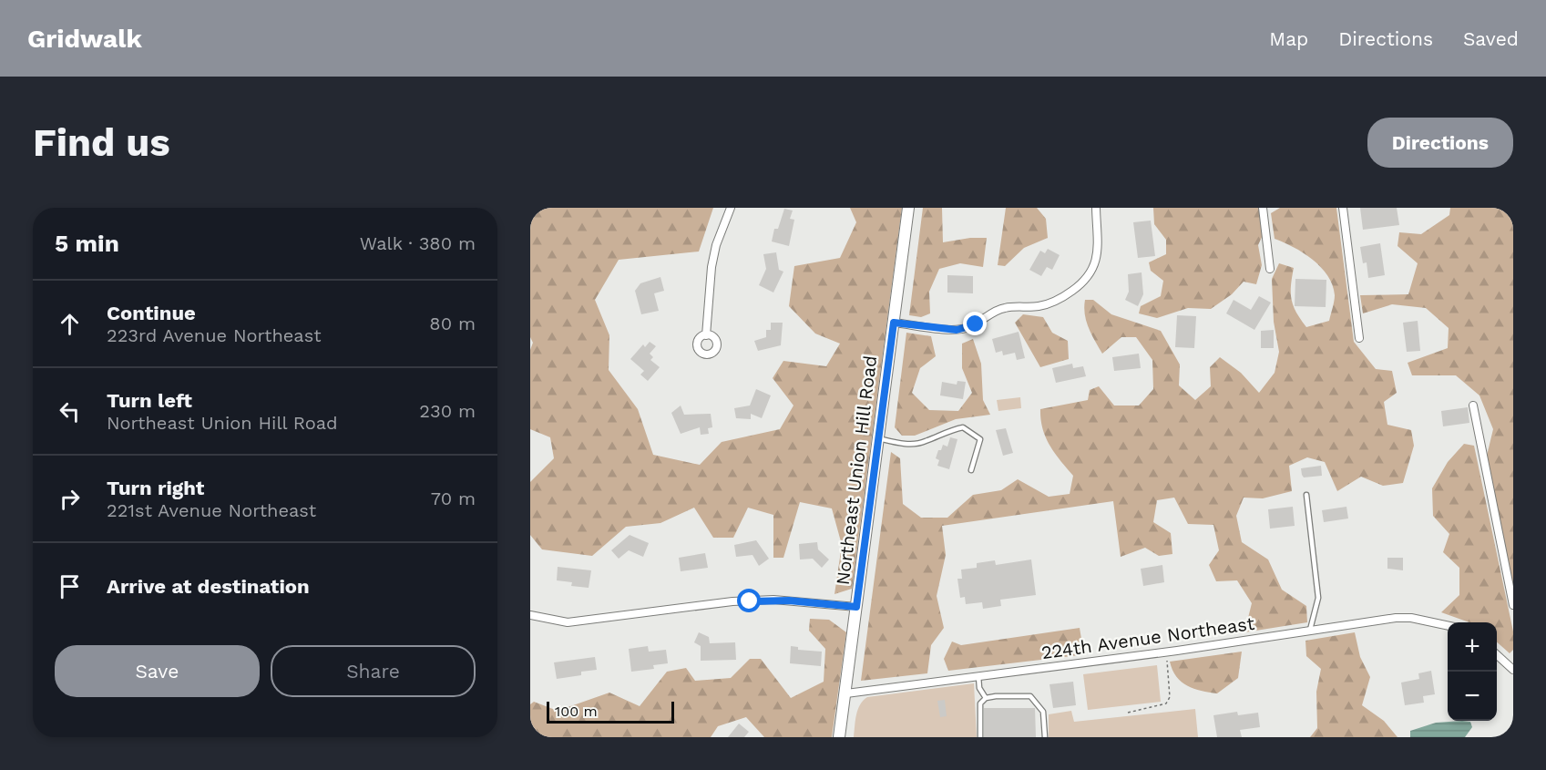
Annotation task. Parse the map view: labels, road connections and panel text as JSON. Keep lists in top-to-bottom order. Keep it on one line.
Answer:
{"streets":{"street":["Northeast Union Hill Road","224th Avenue Northeast"]},"crossings":[["Northeast Union Hill Road","224th Avenue Northeast"]],"scale_bar":"100 m","page":{"header":"Gridwalk","nav":["Map","Directions","Saved"],"buttons":["Directions",["Save","Share"]],"title":"Find us","heading":["5 min","Walk · 380 m"],"list":[["Continue","223rd Avenue Northeast","80 m"],["Turn left","Northeast Union Hill Road","230 m"],["Turn right","221st Avenue Northeast","70 m"],"Arrive at destination"],"map_buttons":["+","−"],"scale":"100 m"}}
